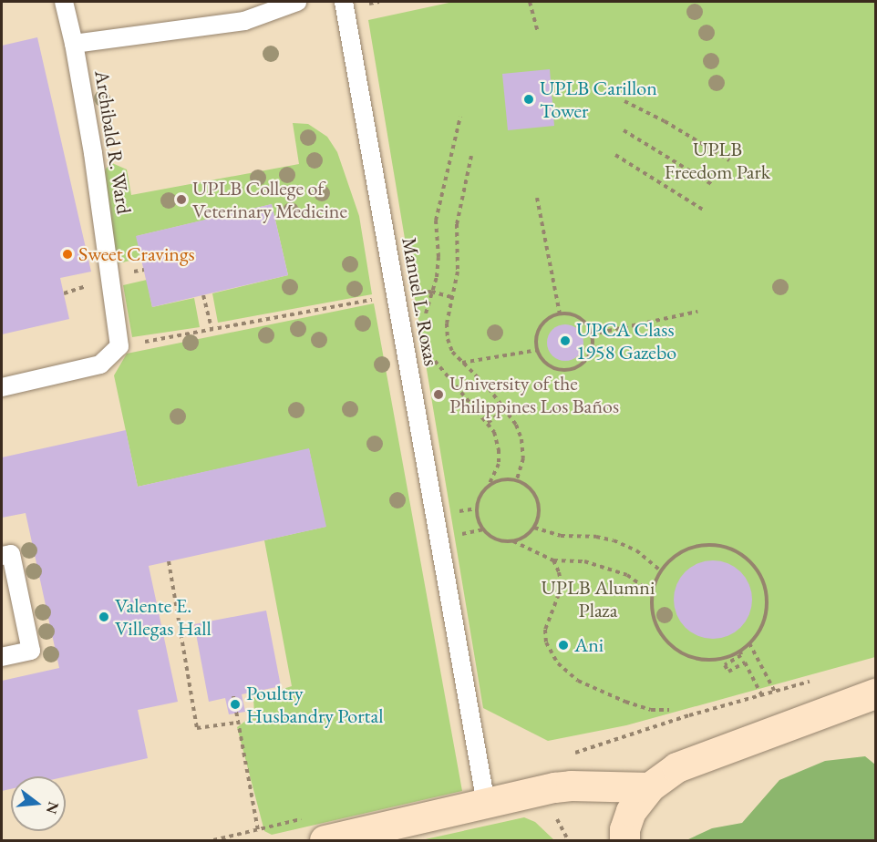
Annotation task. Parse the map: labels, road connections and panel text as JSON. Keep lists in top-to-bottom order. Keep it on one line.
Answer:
{"streets":{"lane":["Archibald R. Ward","Manuel L. Roxas"]},"parks":["UPLB Freedom Park","UPLB Alumni Plaza"],"places":["UPLB Carillon Tower","UPLB College of Veterinary Medicine","Sweet Cravings","UPCA Class 1958 Gazebo","University of the Philippines Los Baños","Valente E. Villegas Hall","Ani","Poultry Husbandry Portal"],"north":"right"}
